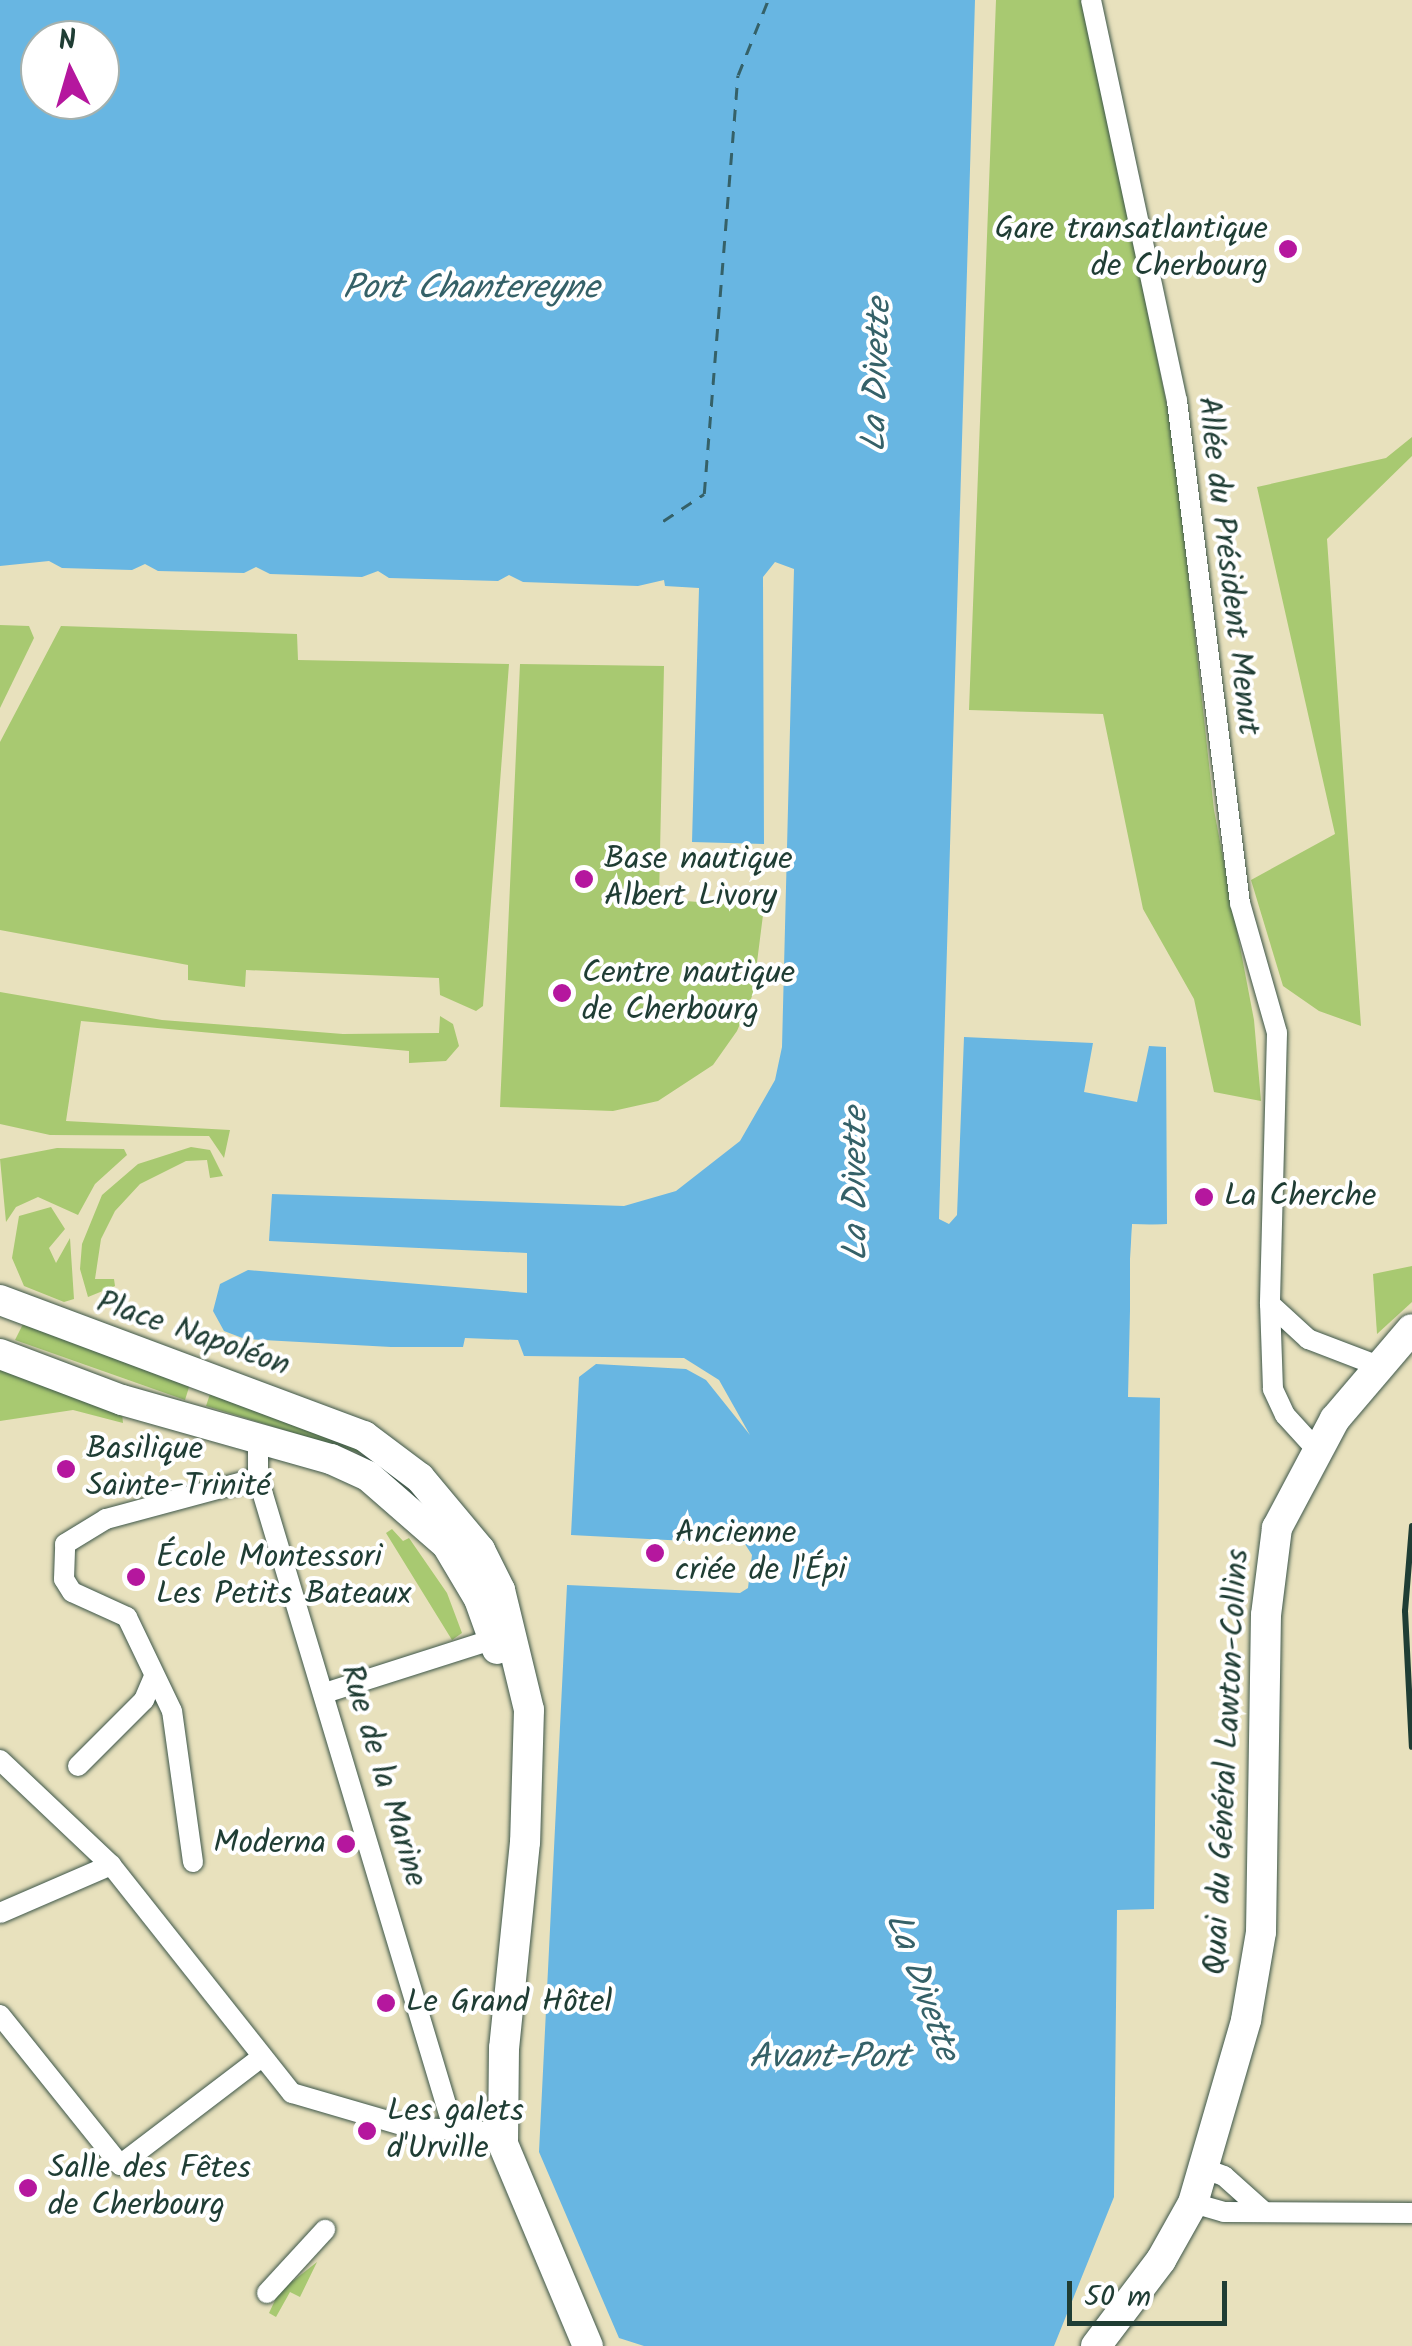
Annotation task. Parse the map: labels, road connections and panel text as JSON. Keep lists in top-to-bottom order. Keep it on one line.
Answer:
{"streets":{"main road":["Place Napoléon","Quai du Général Lawton-Collins"],"street":["Allée du Président Menut","Rue de la Marine"]},"crossings":[["Allée du Président Menut","Quai du Général Lawton-Collins"]],"water":["Port Chantereyne","La Divette","Avant-Port"],"places":["Gare transatlantique de Cherbourg","Base nautique Albert Livory","Centre nautique de Cherbourg","La Cherche","Basilique Sainte-Trinité","Ancienne criée de l'Épi","École Montessori Les Petits Bateaux","Moderna","Le Grand Hôtel","Les galets d'Urville","Salle des Fêtes de Cherbourg"],"scale_bar":"50 m","north":"top"}
